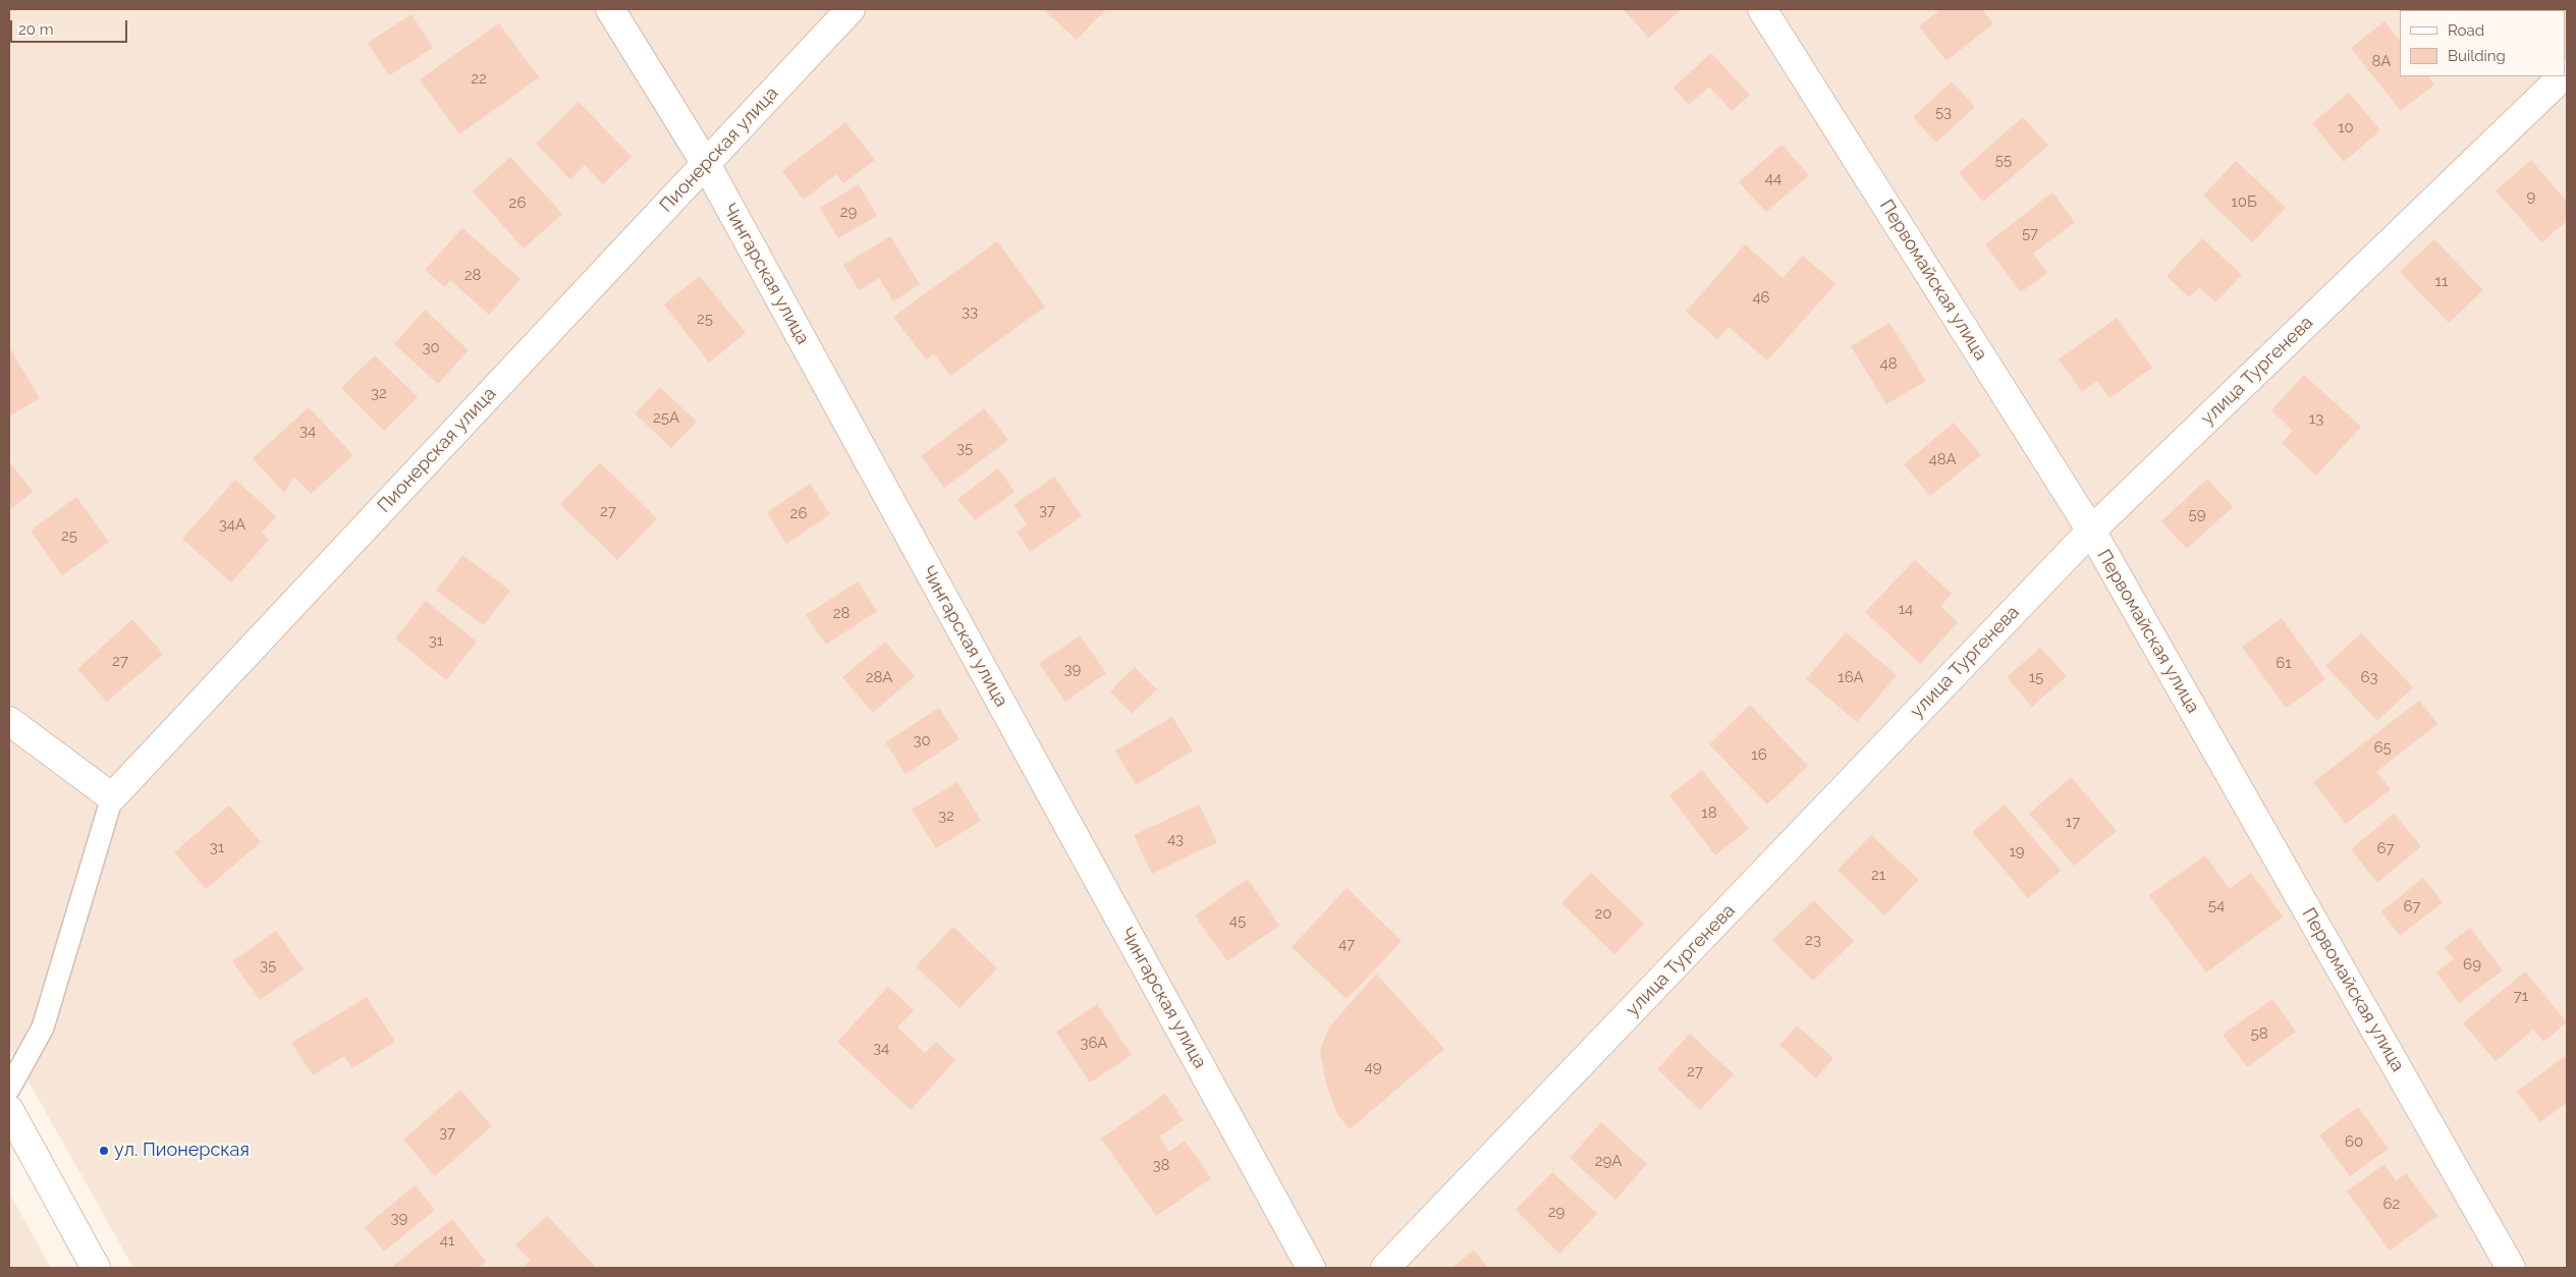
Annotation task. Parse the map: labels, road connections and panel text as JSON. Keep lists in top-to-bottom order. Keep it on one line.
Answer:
{"streets":{"street":["Пионерская улица","Чингарская улица","Первомайская улица","улица Тургенева"]},"crossings":[["Пионерская улица","Чингарская улица"],["Первомайская улица","улица Тургенева"]],"places":["ул. Пионерская"],"house_numbers":["8А","22","53","10","55","44","9","10Б","26","29","57","28","11","46","33","25","30","48","32","25А","13","34","35","48А","37","27","26","59","34А","25","14","28","31","27","61","39","28А","16А","15","63","30","65","16","18","32","17","43","31","67","19","21","54","67","20","45","23","47","69","35","71","58","36А","34","49","27","37","60","29А","38","62","29","39","41"],"legend":["Road","Building"],"scale_bar":"20 m"}
